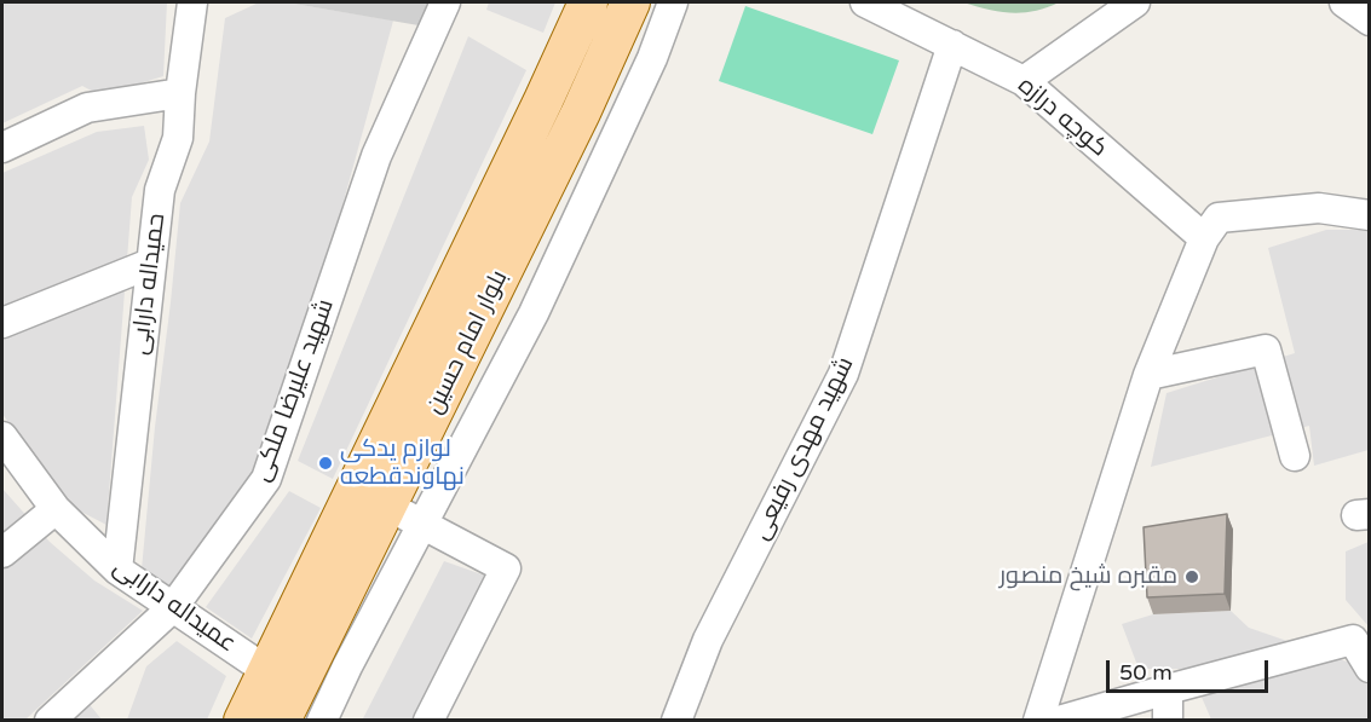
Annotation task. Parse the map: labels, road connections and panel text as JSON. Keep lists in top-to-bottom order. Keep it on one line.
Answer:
{"streets":{"main road":["بلوار امام حسین"],"street":["کوچه درازه","حمیداله دارابی","شهید علیرضا ملکی","شهید مهدی رفیعی","عمیداله دارابی"]},"crossings":[["کوچه درازه","شهید مهدی رفیعی"],["حمیداله دارابی","عمیداله دارابی"],["بلوار امام حسین","عمیداله دارابی"],["شهید علیرضا ملکی","عمیداله دارابی"]],"places":["لوازم یدکی نهاوندقطعه","مقبره شیخ منصور"],"scale_bar":"50 m"}
